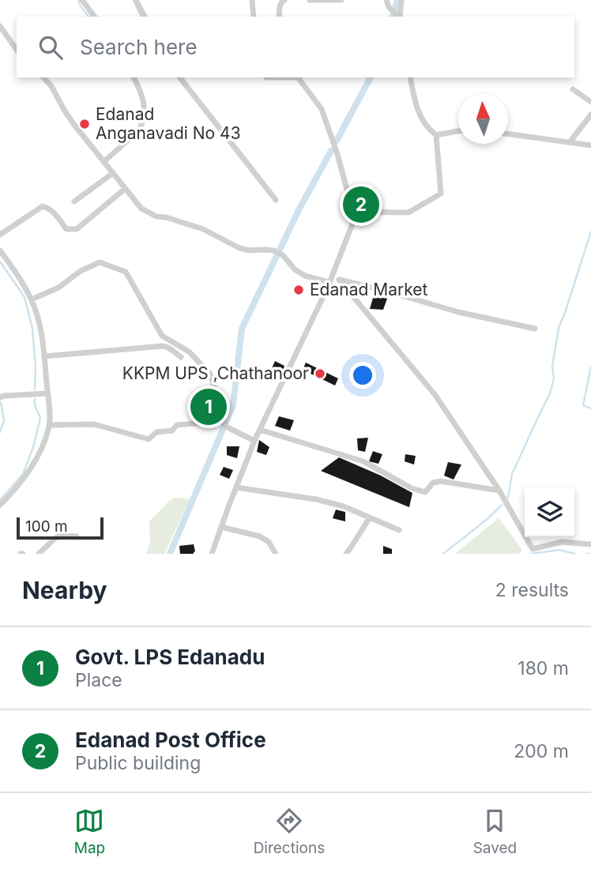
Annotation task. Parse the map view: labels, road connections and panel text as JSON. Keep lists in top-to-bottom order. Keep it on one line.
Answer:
{"places":["Edanad Anganavadi No 43","Edanad Market","KKPM UPS ,Chathanoor"],"scale_bar":"100 m","north":"top","page":{"search":"Search here","pins":["2","1"],"scale":"100 m","heading":["Nearby","2 results"],"list":[{"mark":"1","name":"Govt. LPS Edanadu","note":"Place","value":"180 m"},{"mark":"2","name":"Edanad Post Office","note":"Public building","value":"200 m"}],"nav":["Map","Directions","Saved"]}}
